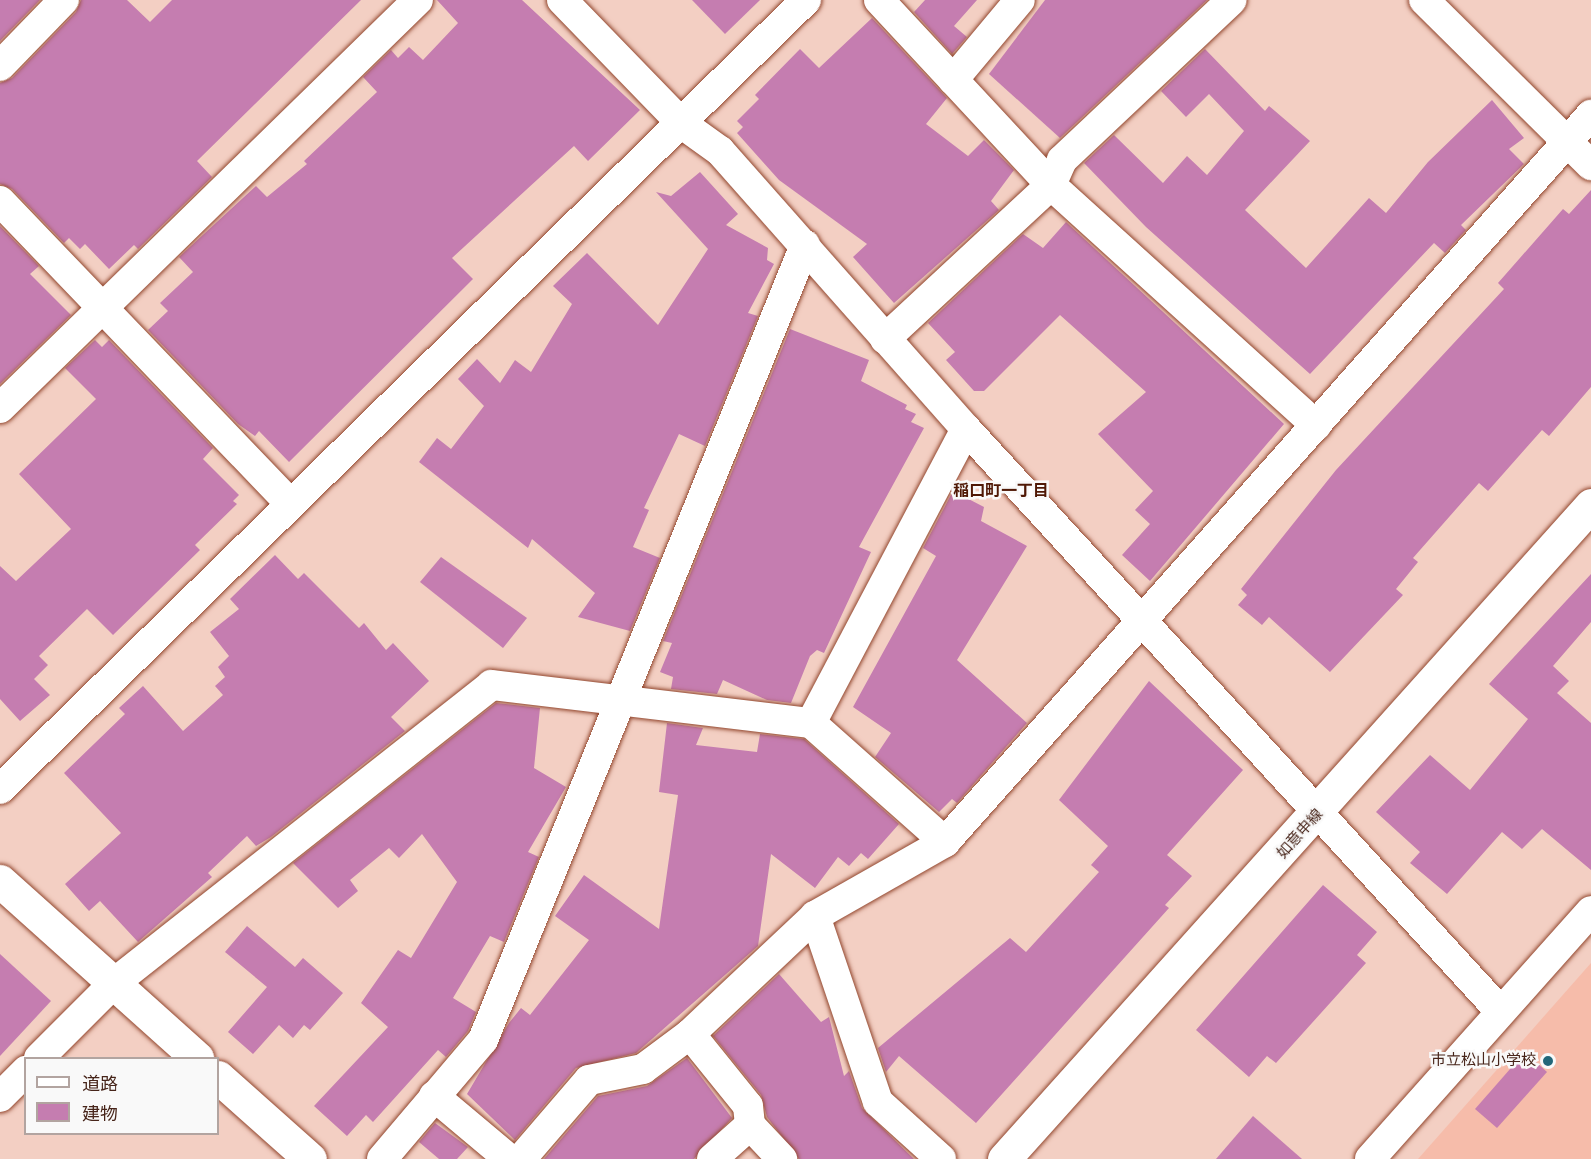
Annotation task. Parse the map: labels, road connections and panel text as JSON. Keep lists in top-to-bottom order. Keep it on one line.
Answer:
{"streets":{"street":["如意申線"]},"districts":["稲口町一丁目"],"places":["市立松山小学校"],"legend":["道路","建物"]}
